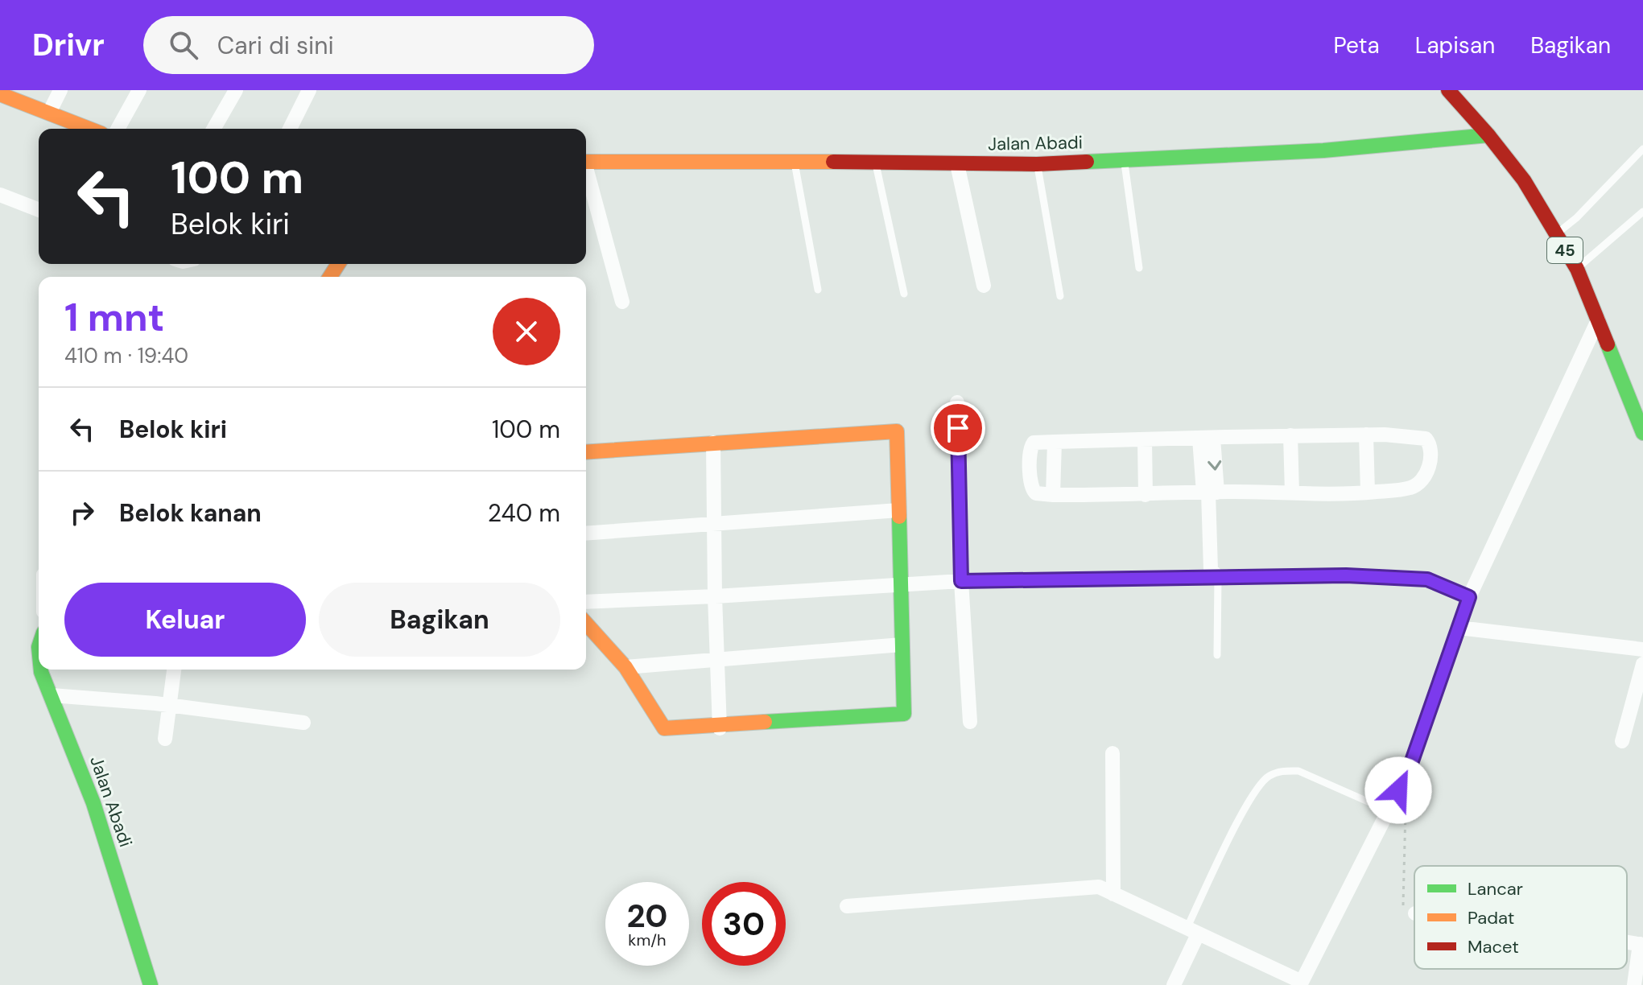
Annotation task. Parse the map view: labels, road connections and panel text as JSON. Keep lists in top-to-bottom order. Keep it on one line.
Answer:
{"streets":{"street":["Jalan Abadi","45"]},"crossings":[["Jalan Abadi","45"]],"legend":["Lancar","Padat","Macet"],"page":{"header":"Drivr","search":"Cari di sini","nav":["Peta","Lapisan","Bagikan"],"turn":["100 m","Belok kiri"],"heading":["1 mnt","410 m · 19:40"],"list":[{"name":"Belok kiri","value":"100 m"},{"name":"Belok kanan","value":"240 m"}],"buttons":["Keluar","Bagikan"],"speed":"20 km/h","limit":"30"}}
